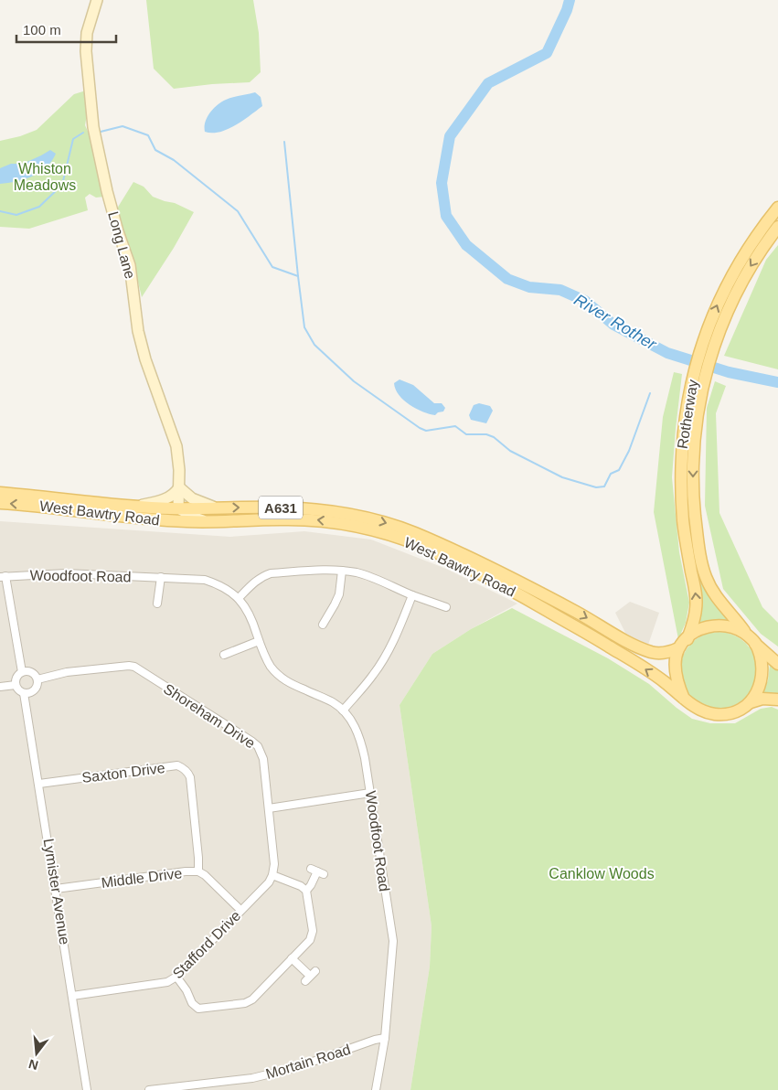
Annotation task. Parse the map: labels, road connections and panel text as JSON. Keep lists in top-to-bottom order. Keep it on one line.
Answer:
{"streets":{"main road":["Rotherway","A631","West Bawtry Road"],"street":["Long Lane","Woodfoot Road","Shoreham Drive","Saxton Drive","Middle Drive","Lymister Avenue","Stafford Drive","Mortain Road"]},"crossings":[["Long Lane","A631"],["Long Lane","West Bawtry Road"],["Rotherway","West Bawtry Road"],["A631","West Bawtry Road"],["Woodfoot Road","Mortain Road"],["Shoreham Drive","Lymister Avenue"],["Shoreham Drive","Stafford Drive"],["Saxton Drive","Middle Drive"],["Saxton Drive","Lymister Avenue"],["Middle Drive","Lymister Avenue"],["Middle Drive","Stafford Drive"],["Lymister Avenue","Stafford Drive"]],"water":["River Rother"],"parks":["Whiston Meadows","Canklow Woods"],"scale_bar":"100 m","north":"bottom"}
